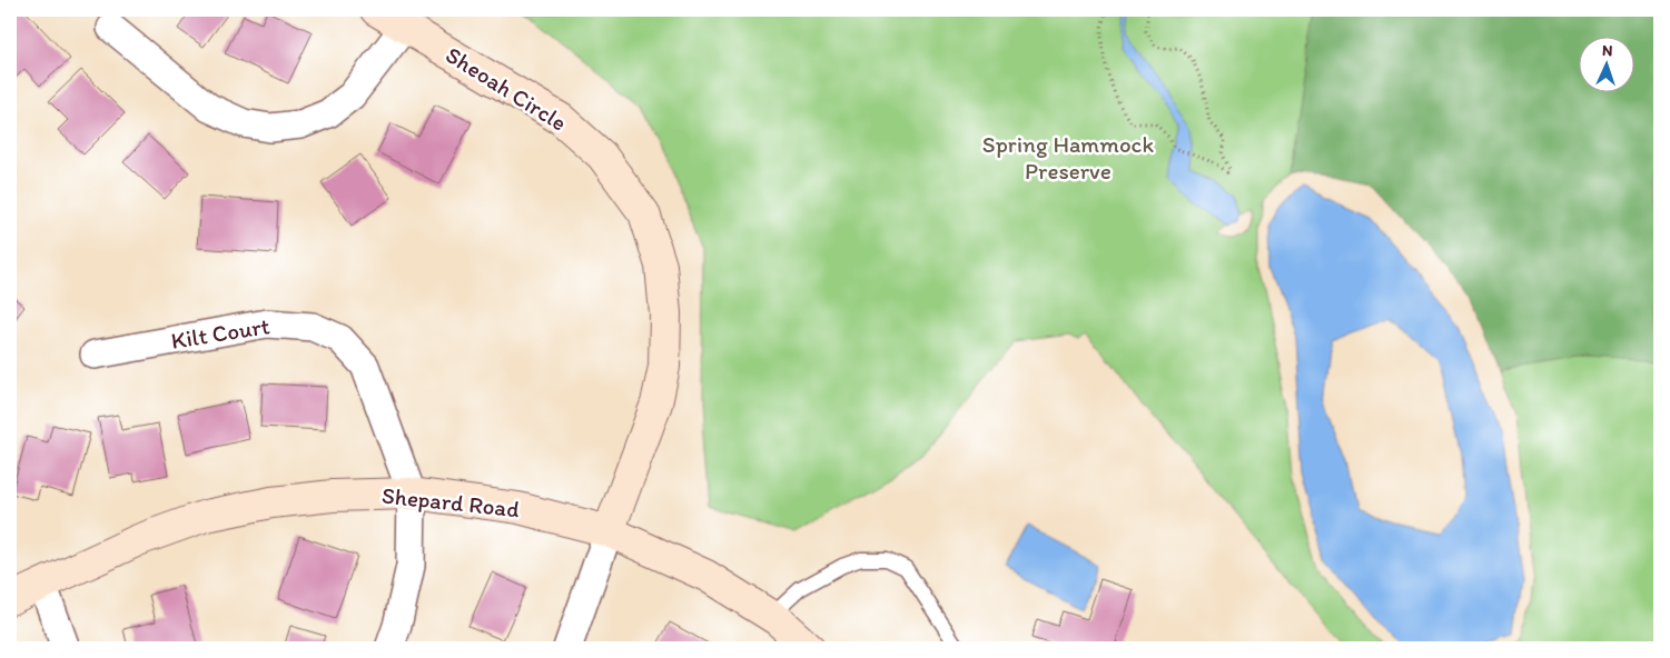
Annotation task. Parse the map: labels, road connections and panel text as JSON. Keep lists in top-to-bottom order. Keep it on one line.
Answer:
{"streets":{"street":["Sheoah Circle","Kilt Court","Shepard Road"]},"crossings":[["Sheoah Circle","Shepard Road"],["Kilt Court","Shepard Road"]],"parks":["Spring Hammock Preserve"],"north":"top"}
